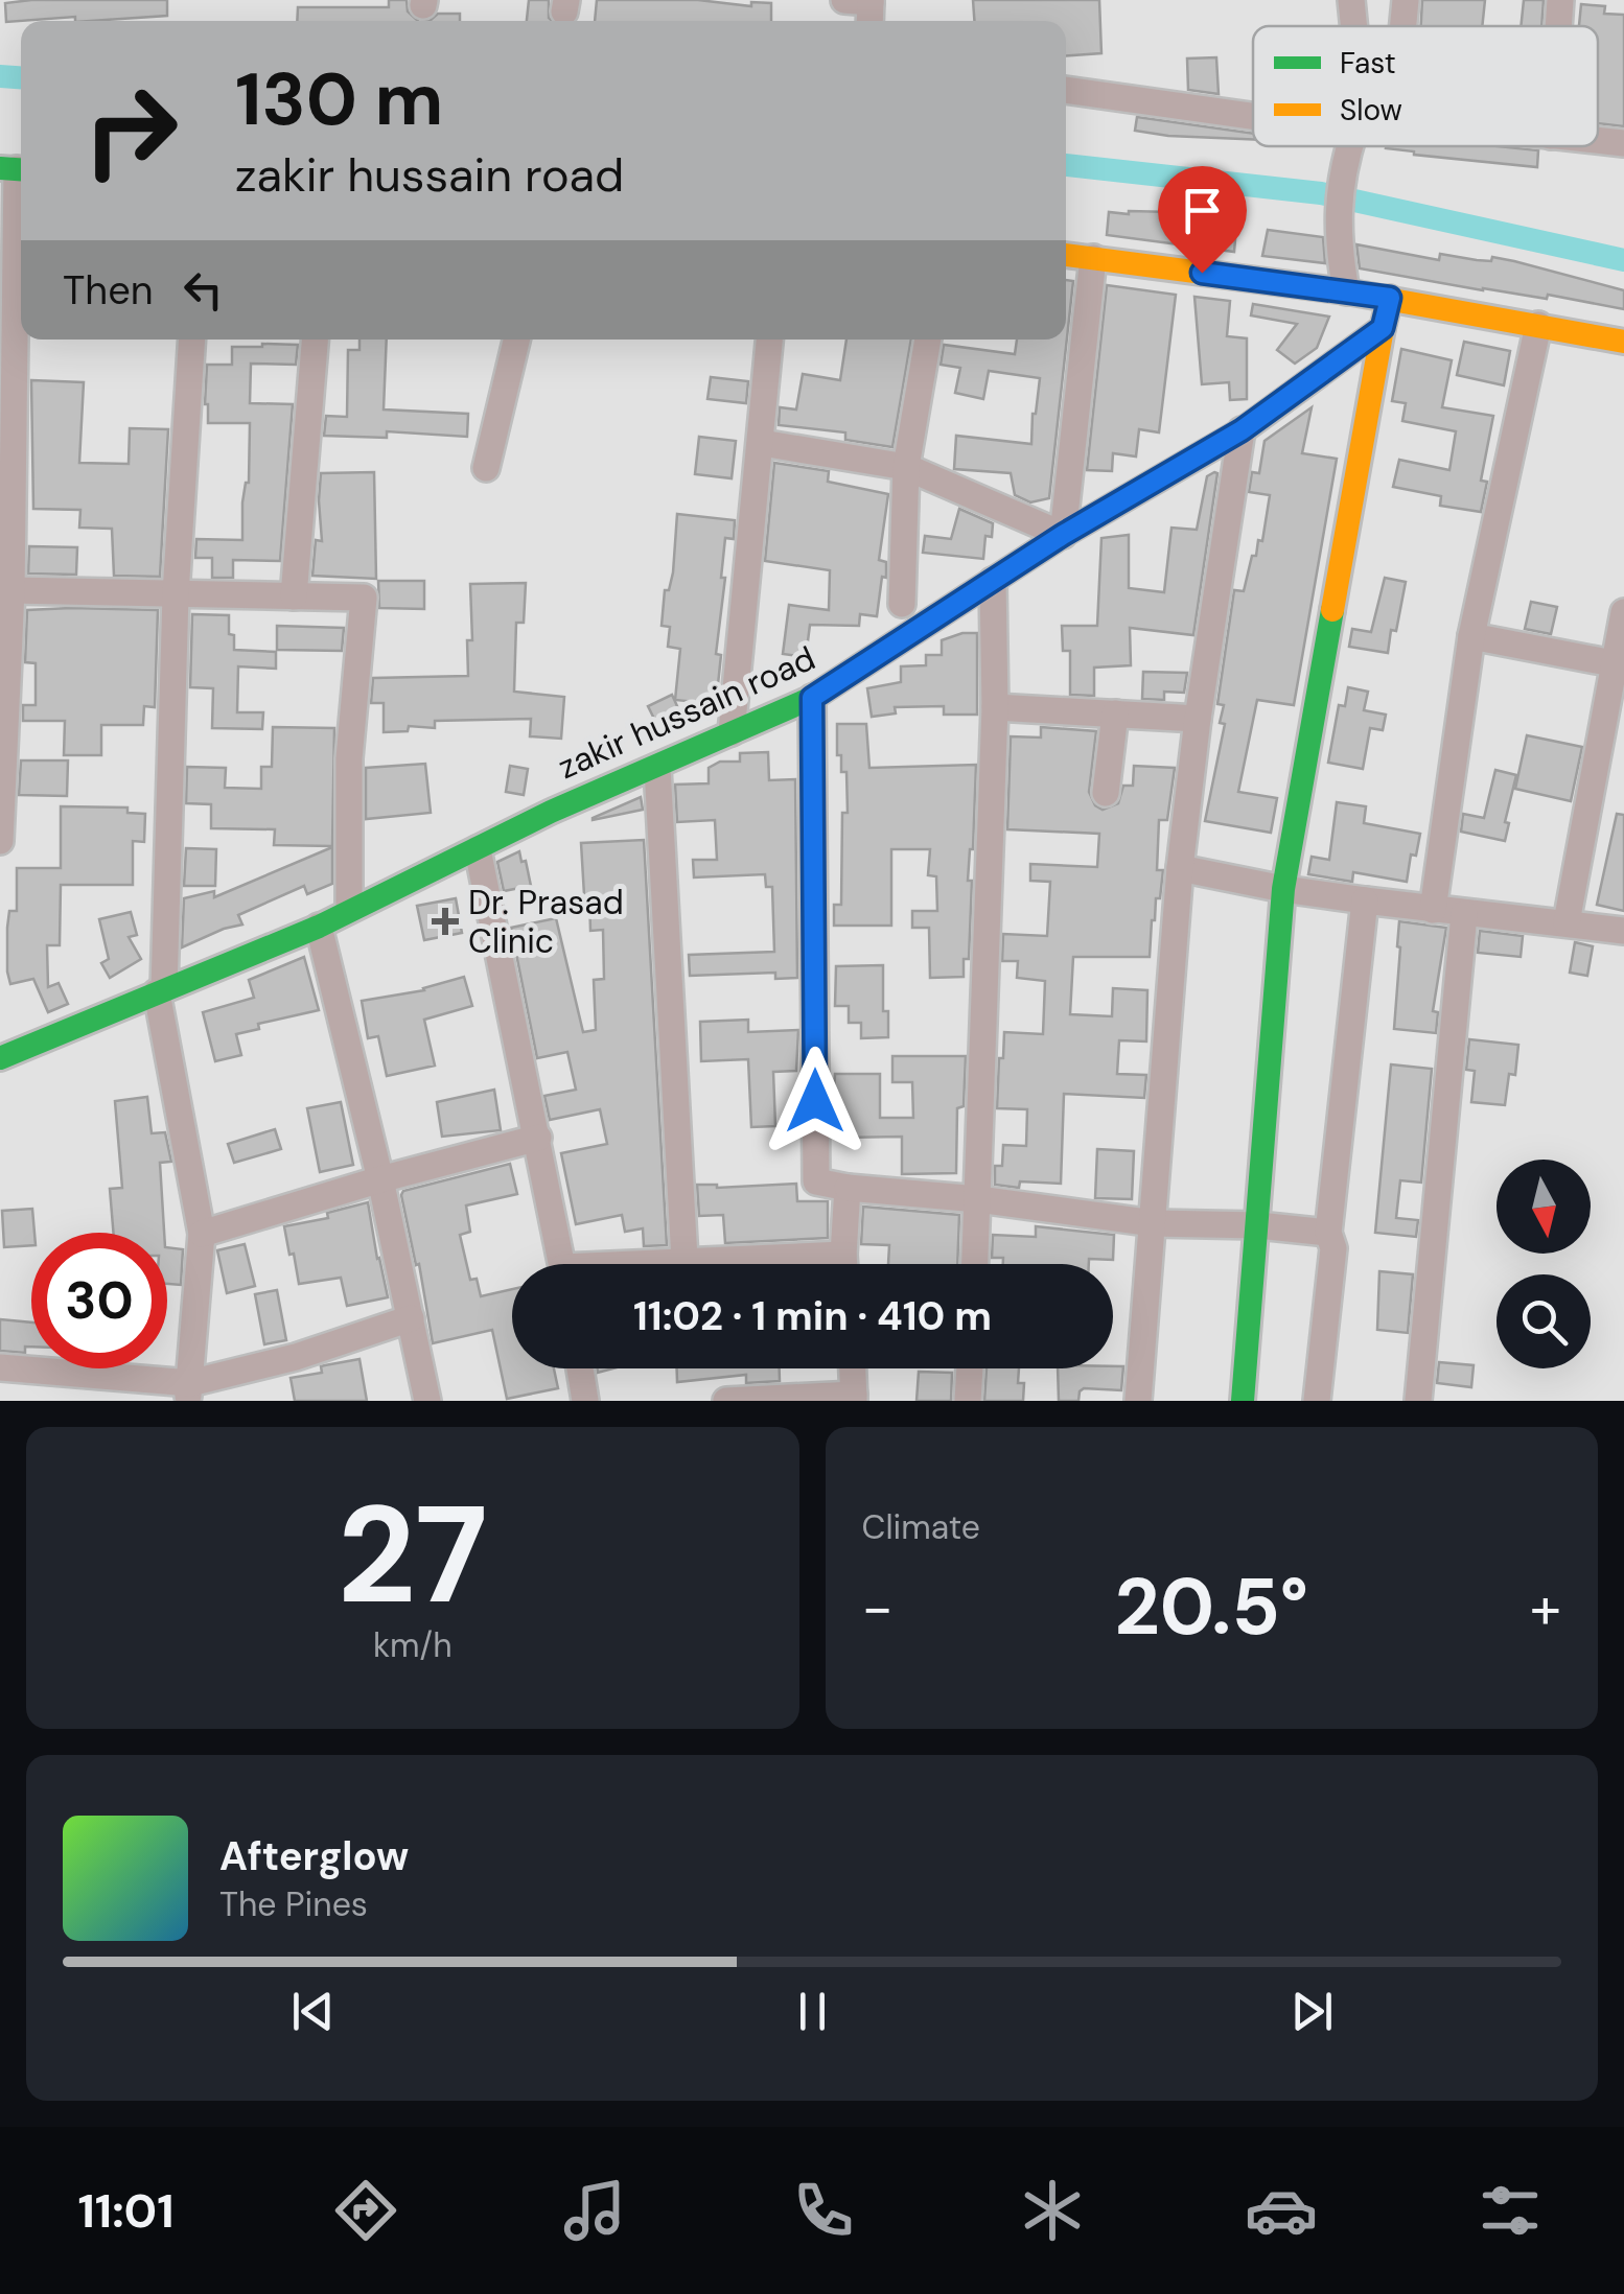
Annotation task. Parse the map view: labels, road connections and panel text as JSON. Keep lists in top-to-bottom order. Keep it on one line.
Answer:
{"streets":{"street":["zakir hussain road"]},"places":{"health":["Dr. Prasad Clinic"]},"legend":["Fast","Slow"],"north":"bottom","page":{"turn":["130 m","zakir hussain road"],"then":"Then","limit":"30","trip":"11:02 · 1 min · 410 m","tile":[["27","km/h"],"Climate"],"heat":["−","20.5°","+"],"song":["Afterglow","The Pines"],"tabs":"11:01"}}
